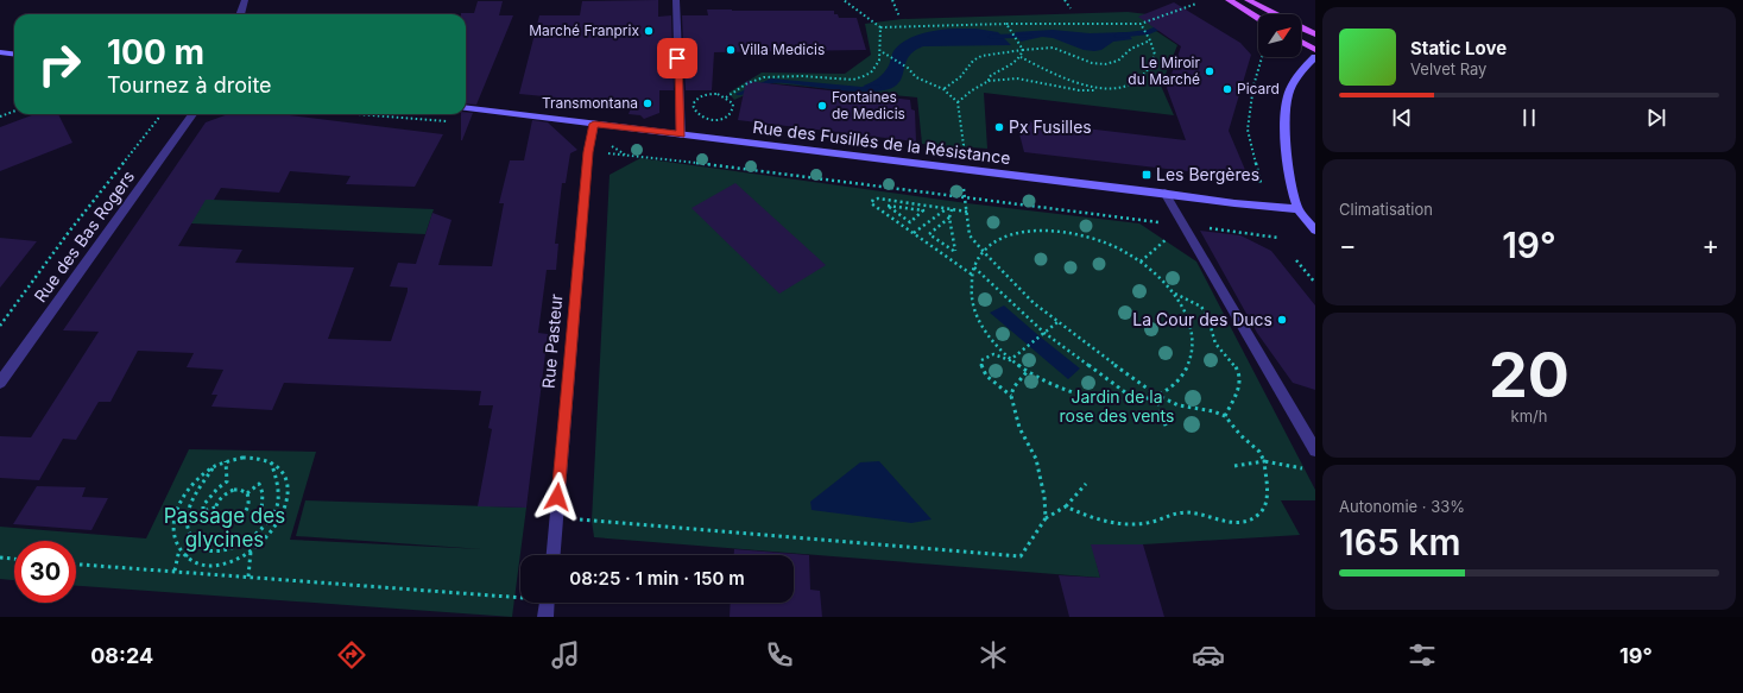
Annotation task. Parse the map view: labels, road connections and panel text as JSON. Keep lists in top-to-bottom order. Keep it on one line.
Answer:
{"streets":{"main road":["Rue des Fusillés de la Résistance"],"street":["Rue des Bas Rogers","Rue Pasteur"]},"crossings":[["Rue des Fusillés de la Résistance","Rue Pasteur"]],"parks":["Jardin de la rose des vents","Passage des glycines"],"places":{"other":["Marché Franprix","Villa Medicis","Le Miroir du Marché","Picard","Transmontana","Fontaines de Medicis","Px Fusilles","La Cour des Ducs"],"transit":["Les Bergères"]},"north":"top right","page":{"turn":["100 m","Tournez à droite"],"song":["Static Love","Velvet Ray"],"tile":["Climatisation",["20","km/h"],["Autonomie · 33%","165 km"]],"heat":["−","19°","+"],"limit":"30","trip":"08:25 · 1 min · 150 m","tabs":["08:24","19°"]}}
